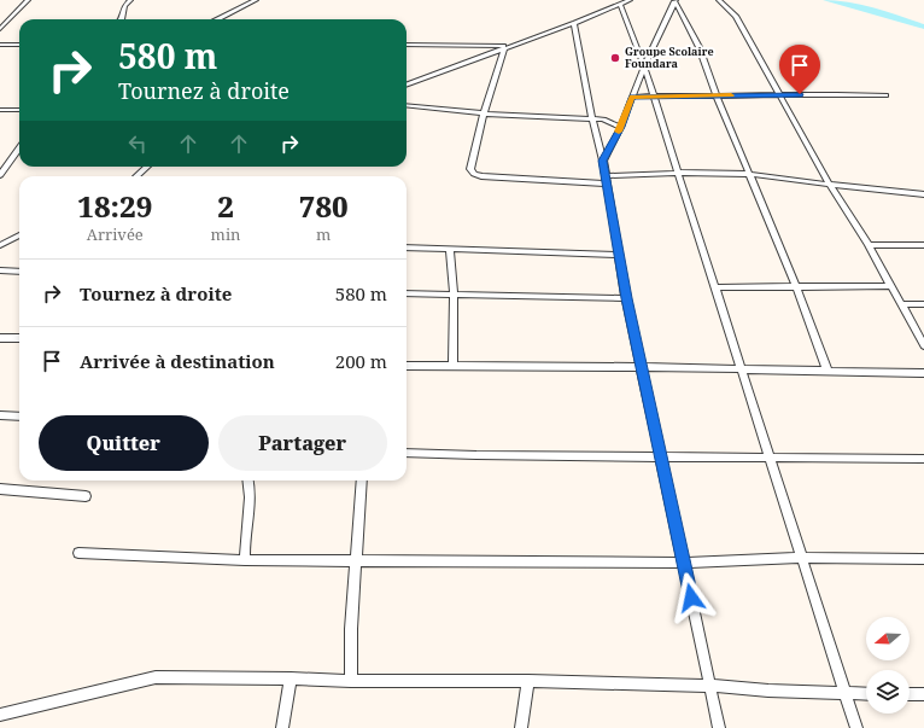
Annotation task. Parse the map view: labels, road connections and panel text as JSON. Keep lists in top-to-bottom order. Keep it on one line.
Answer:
{"places":["Groupe Scolaire Foundara"],"north":"left","page":{"turn":["580 m","Tournez à droite"],"eta":["18:29","Arrivée","2","min","780","m"],"list":[{"name":"Tournez à droite","value":"580 m"},{"name":"Arrivée à destination","value":"200 m"}],"buttons":["Quitter","Partager"]}}
